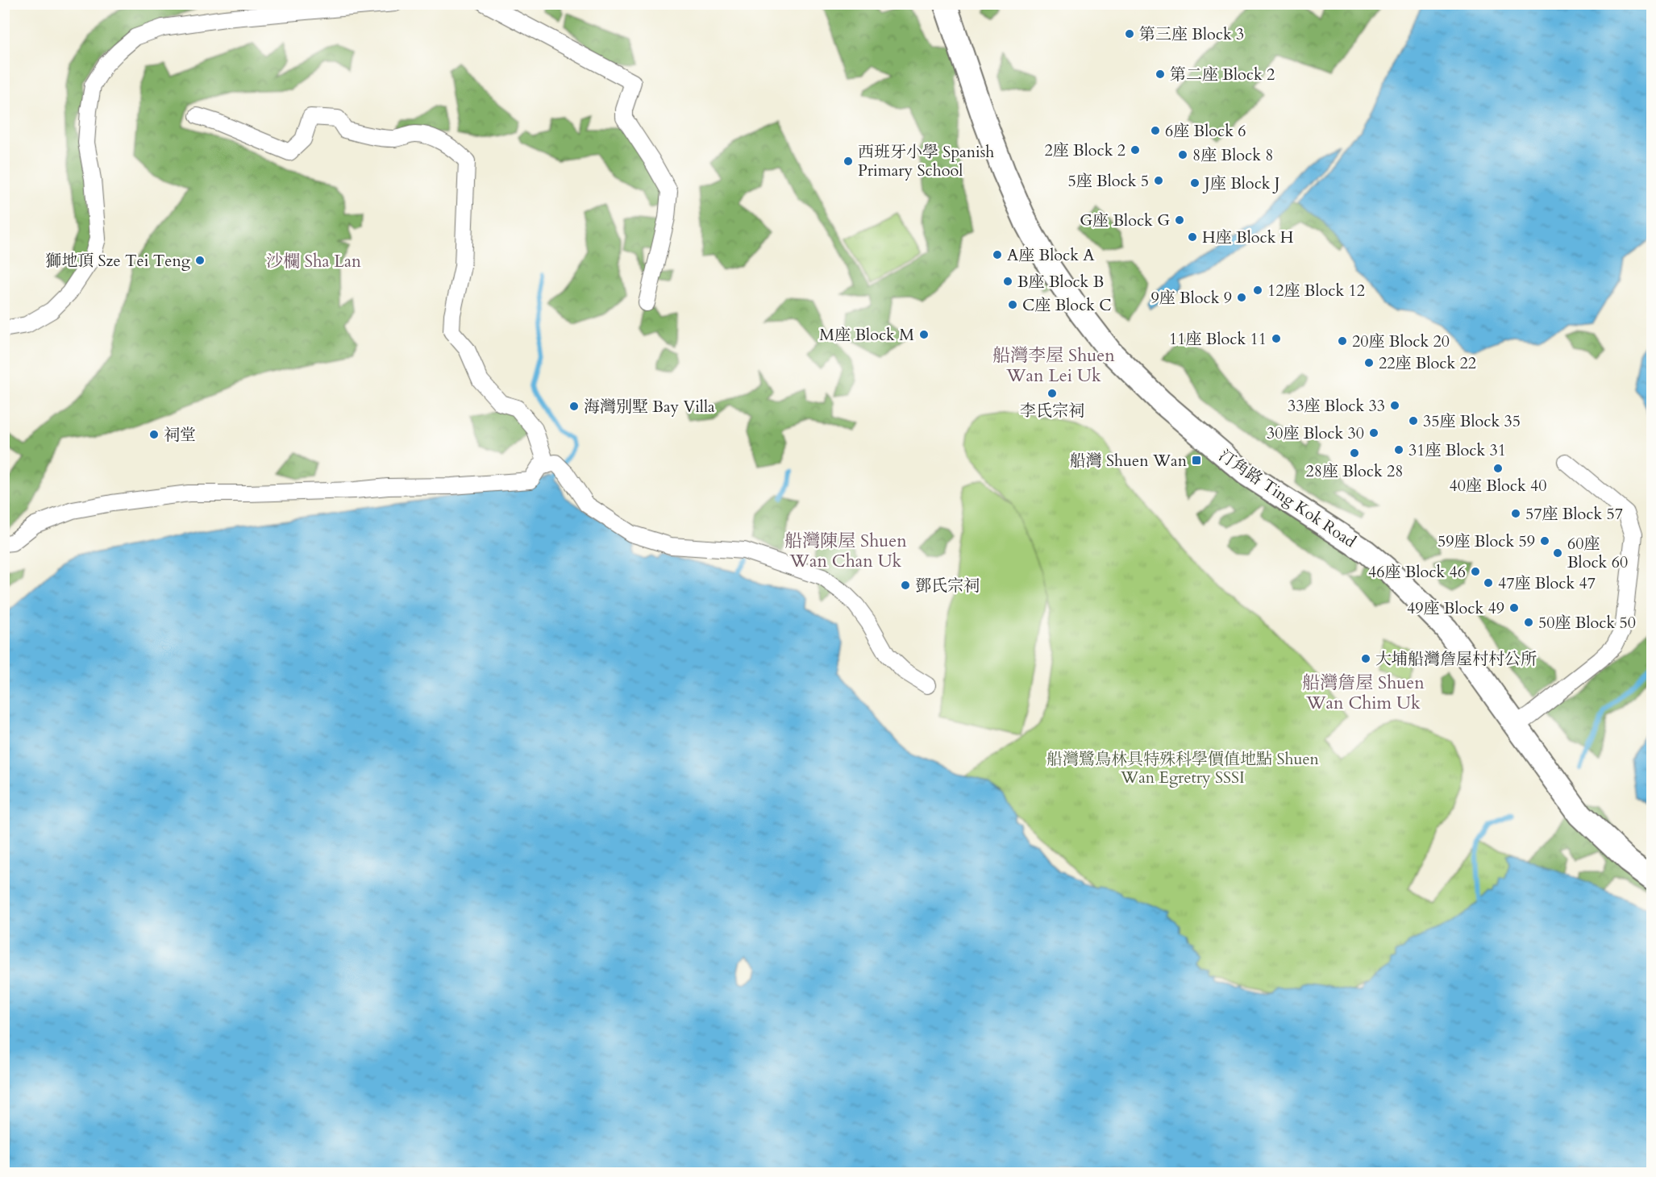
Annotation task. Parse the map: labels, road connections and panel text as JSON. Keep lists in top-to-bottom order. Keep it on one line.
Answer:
{"streets":{"main road":["汀角路 Ting Kok Road"]},"districts":["沙欄 Sha Lan","船灣李屋 Shuen Wan Lei Uk","船灣陳屋 Shuen Wan Chan Uk","船灣詹屋 Shuen Wan Chim Uk"],"parks":["船灣鷺鳥林具特殊科學價值地點 Shuen Wan Egretry SSSI"],"places":{"other":["第三座 Block 3","第二座 Block 2","6座 Block 6","2座 Block 2","8座 Block 8","西班牙小學 Spanish Primary School","5座 Block 5","J座 Block J","G座 Block G","H座 Block H","A座 Block A","獅地頂 Sze Tei Teng","B座 Block B","12座 Block 12","9座 Block 9","C座 Block C","M座 Block M","11座 Block 11","20座 Block 20","22座 Block 22","李氏宗祠","33座 Block 33","海灣別墅 Bay Villa","35座 Block 35","30座 Block 30","祠堂","31座 Block 31","28座 Block 28","40座 Block 40","57座 Block 57","59座 Block 59","60座 Block 60","46座 Block 46","47座 Block 47","鄧氏宗祠","49座 Block 49","50座 Block 50","大埔船灣詹屋村村公所"],"transit":["船灣 Shuen Wan"]}}
